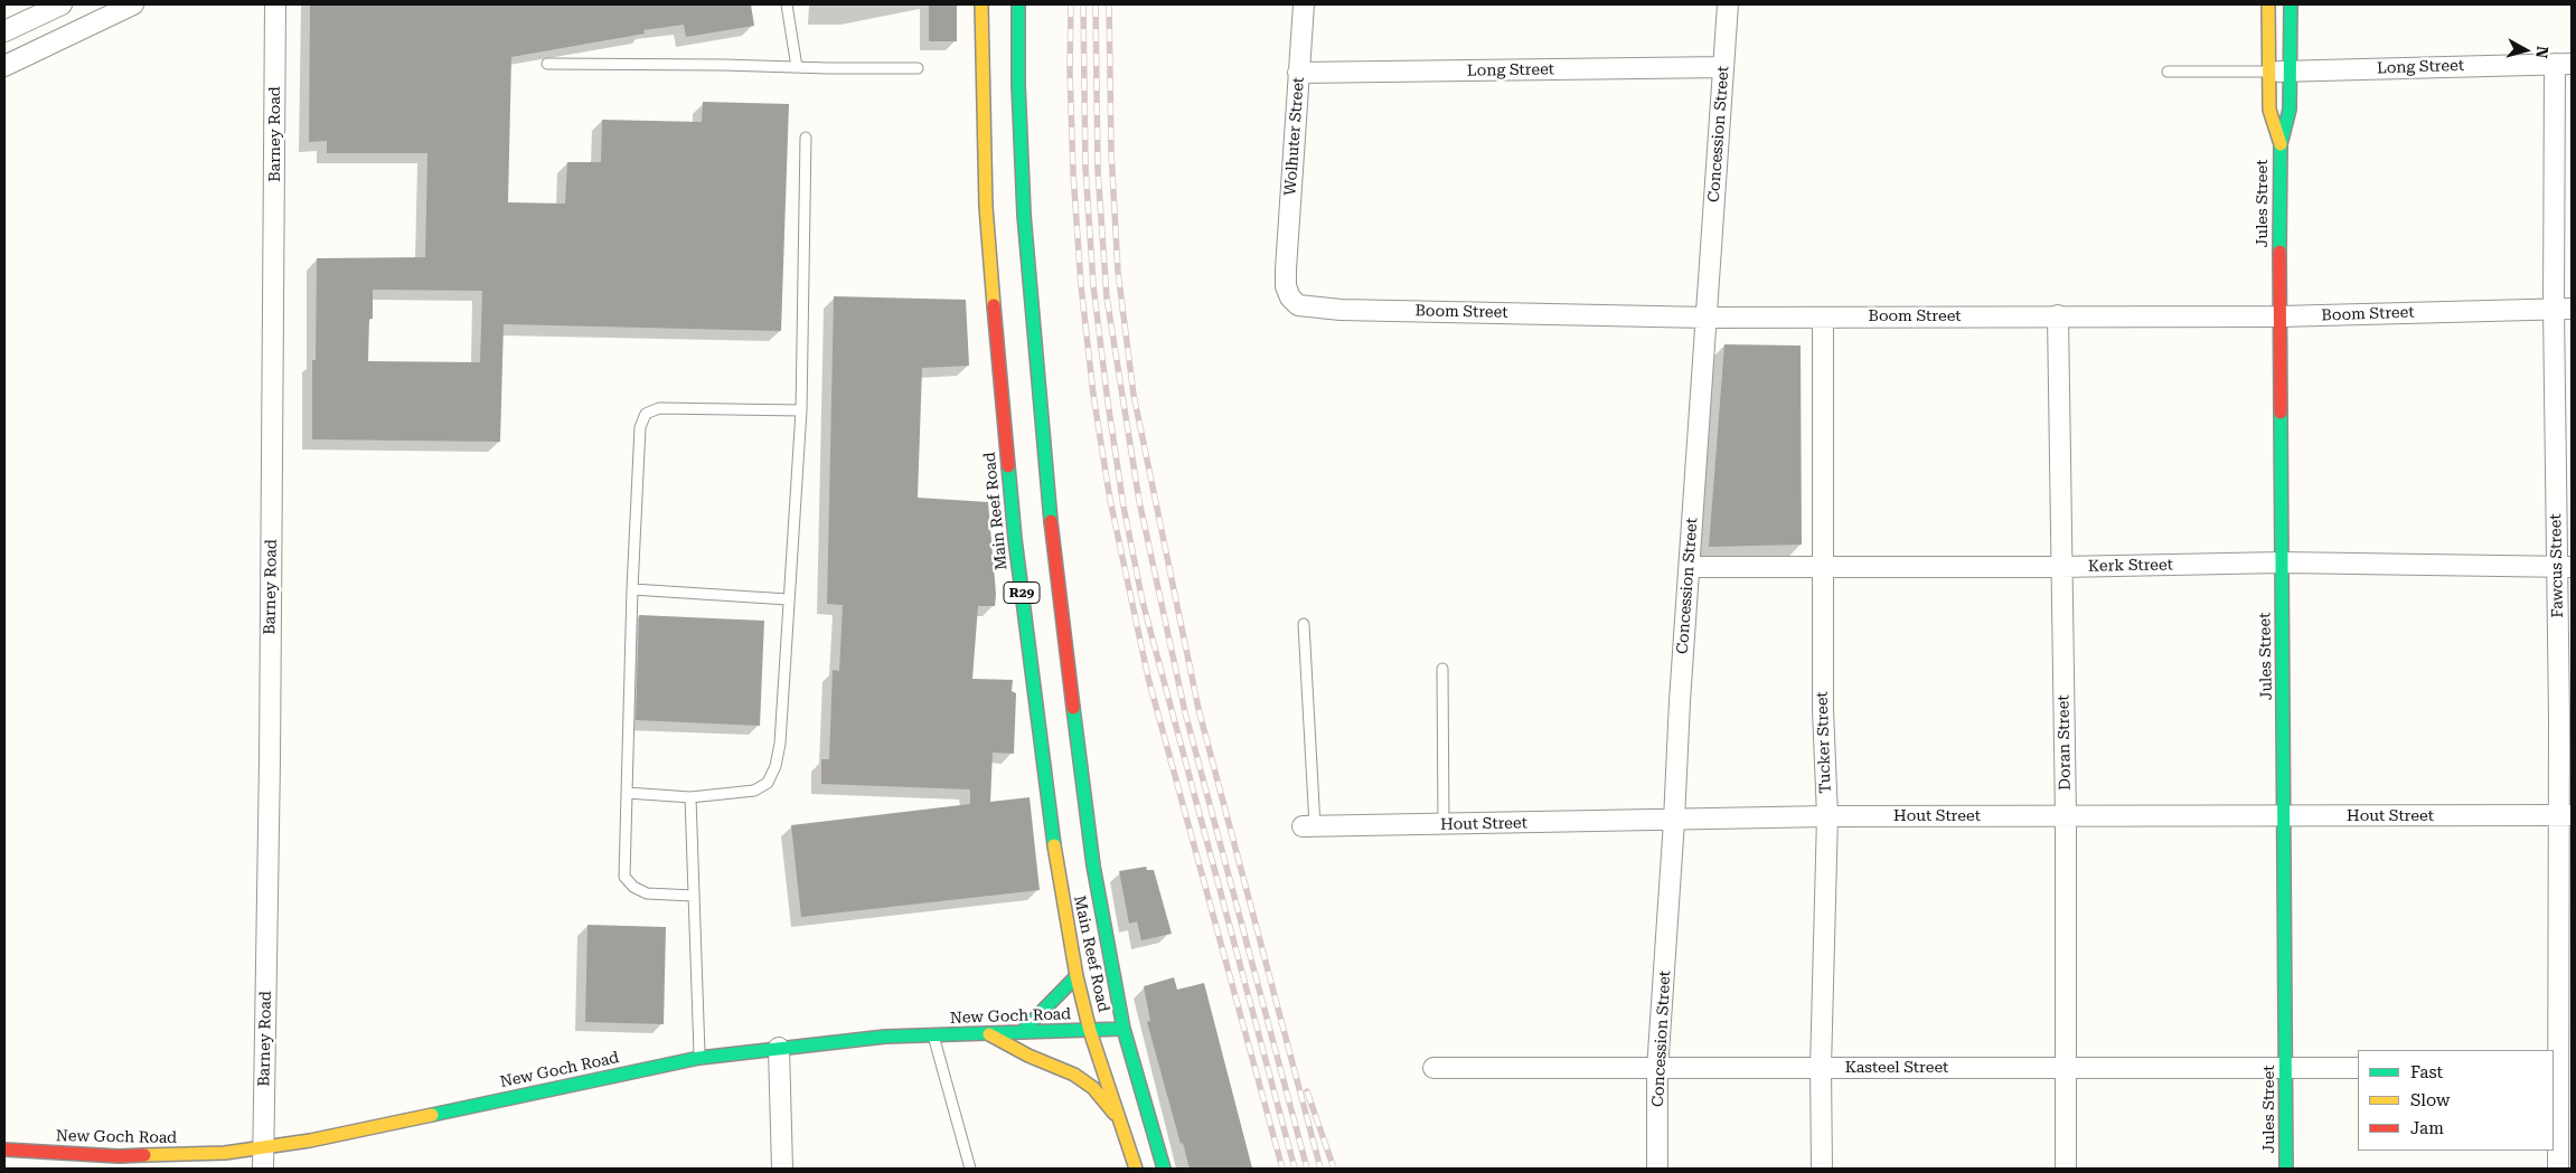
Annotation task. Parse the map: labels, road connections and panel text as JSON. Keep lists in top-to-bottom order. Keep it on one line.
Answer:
{"streets":{"main road":["Jules Street","Main Reef Road","R29","New Goch Road"],"street":["Long Street","Barney Road","Concession Street","Wolhuter Street","Boom Street","Kerk Street","Fawcus Street","Tucker Street","Doran Street","Hout Street","Kasteel Street"]},"crossings":[["Long Street","Concession Street"],["Long Street","Wolhuter Street"],["Long Street","Jules Street"],["Long Street","Fawcus Street"],["Barney Road","New Goch Road"],["Concession Street","Boom Street"],["Concession Street","Kerk Street"],["Concession Street","Hout Street"],["Concession Street","Kasteel Street"],["Wolhuter Street","Boom Street"],["Jules Street","Boom Street"],["Jules Street","Kerk Street"],["Jules Street","Hout Street"],["Jules Street","Kasteel Street"],["Boom Street","Fawcus Street"],["Boom Street","Tucker Street"],["Boom Street","Doran Street"],["Main Reef Road","New Goch Road"],["Kerk Street","Fawcus Street"],["Kerk Street","Tucker Street"],["Kerk Street","Doran Street"],["Fawcus Street","Hout Street"],["Tucker Street","Hout Street"],["Tucker Street","Kasteel Street"],["Doran Street","Hout Street"],["Doran Street","Kasteel Street"]],"legend":["Fast","Slow","Jam"],"north":"right"}
